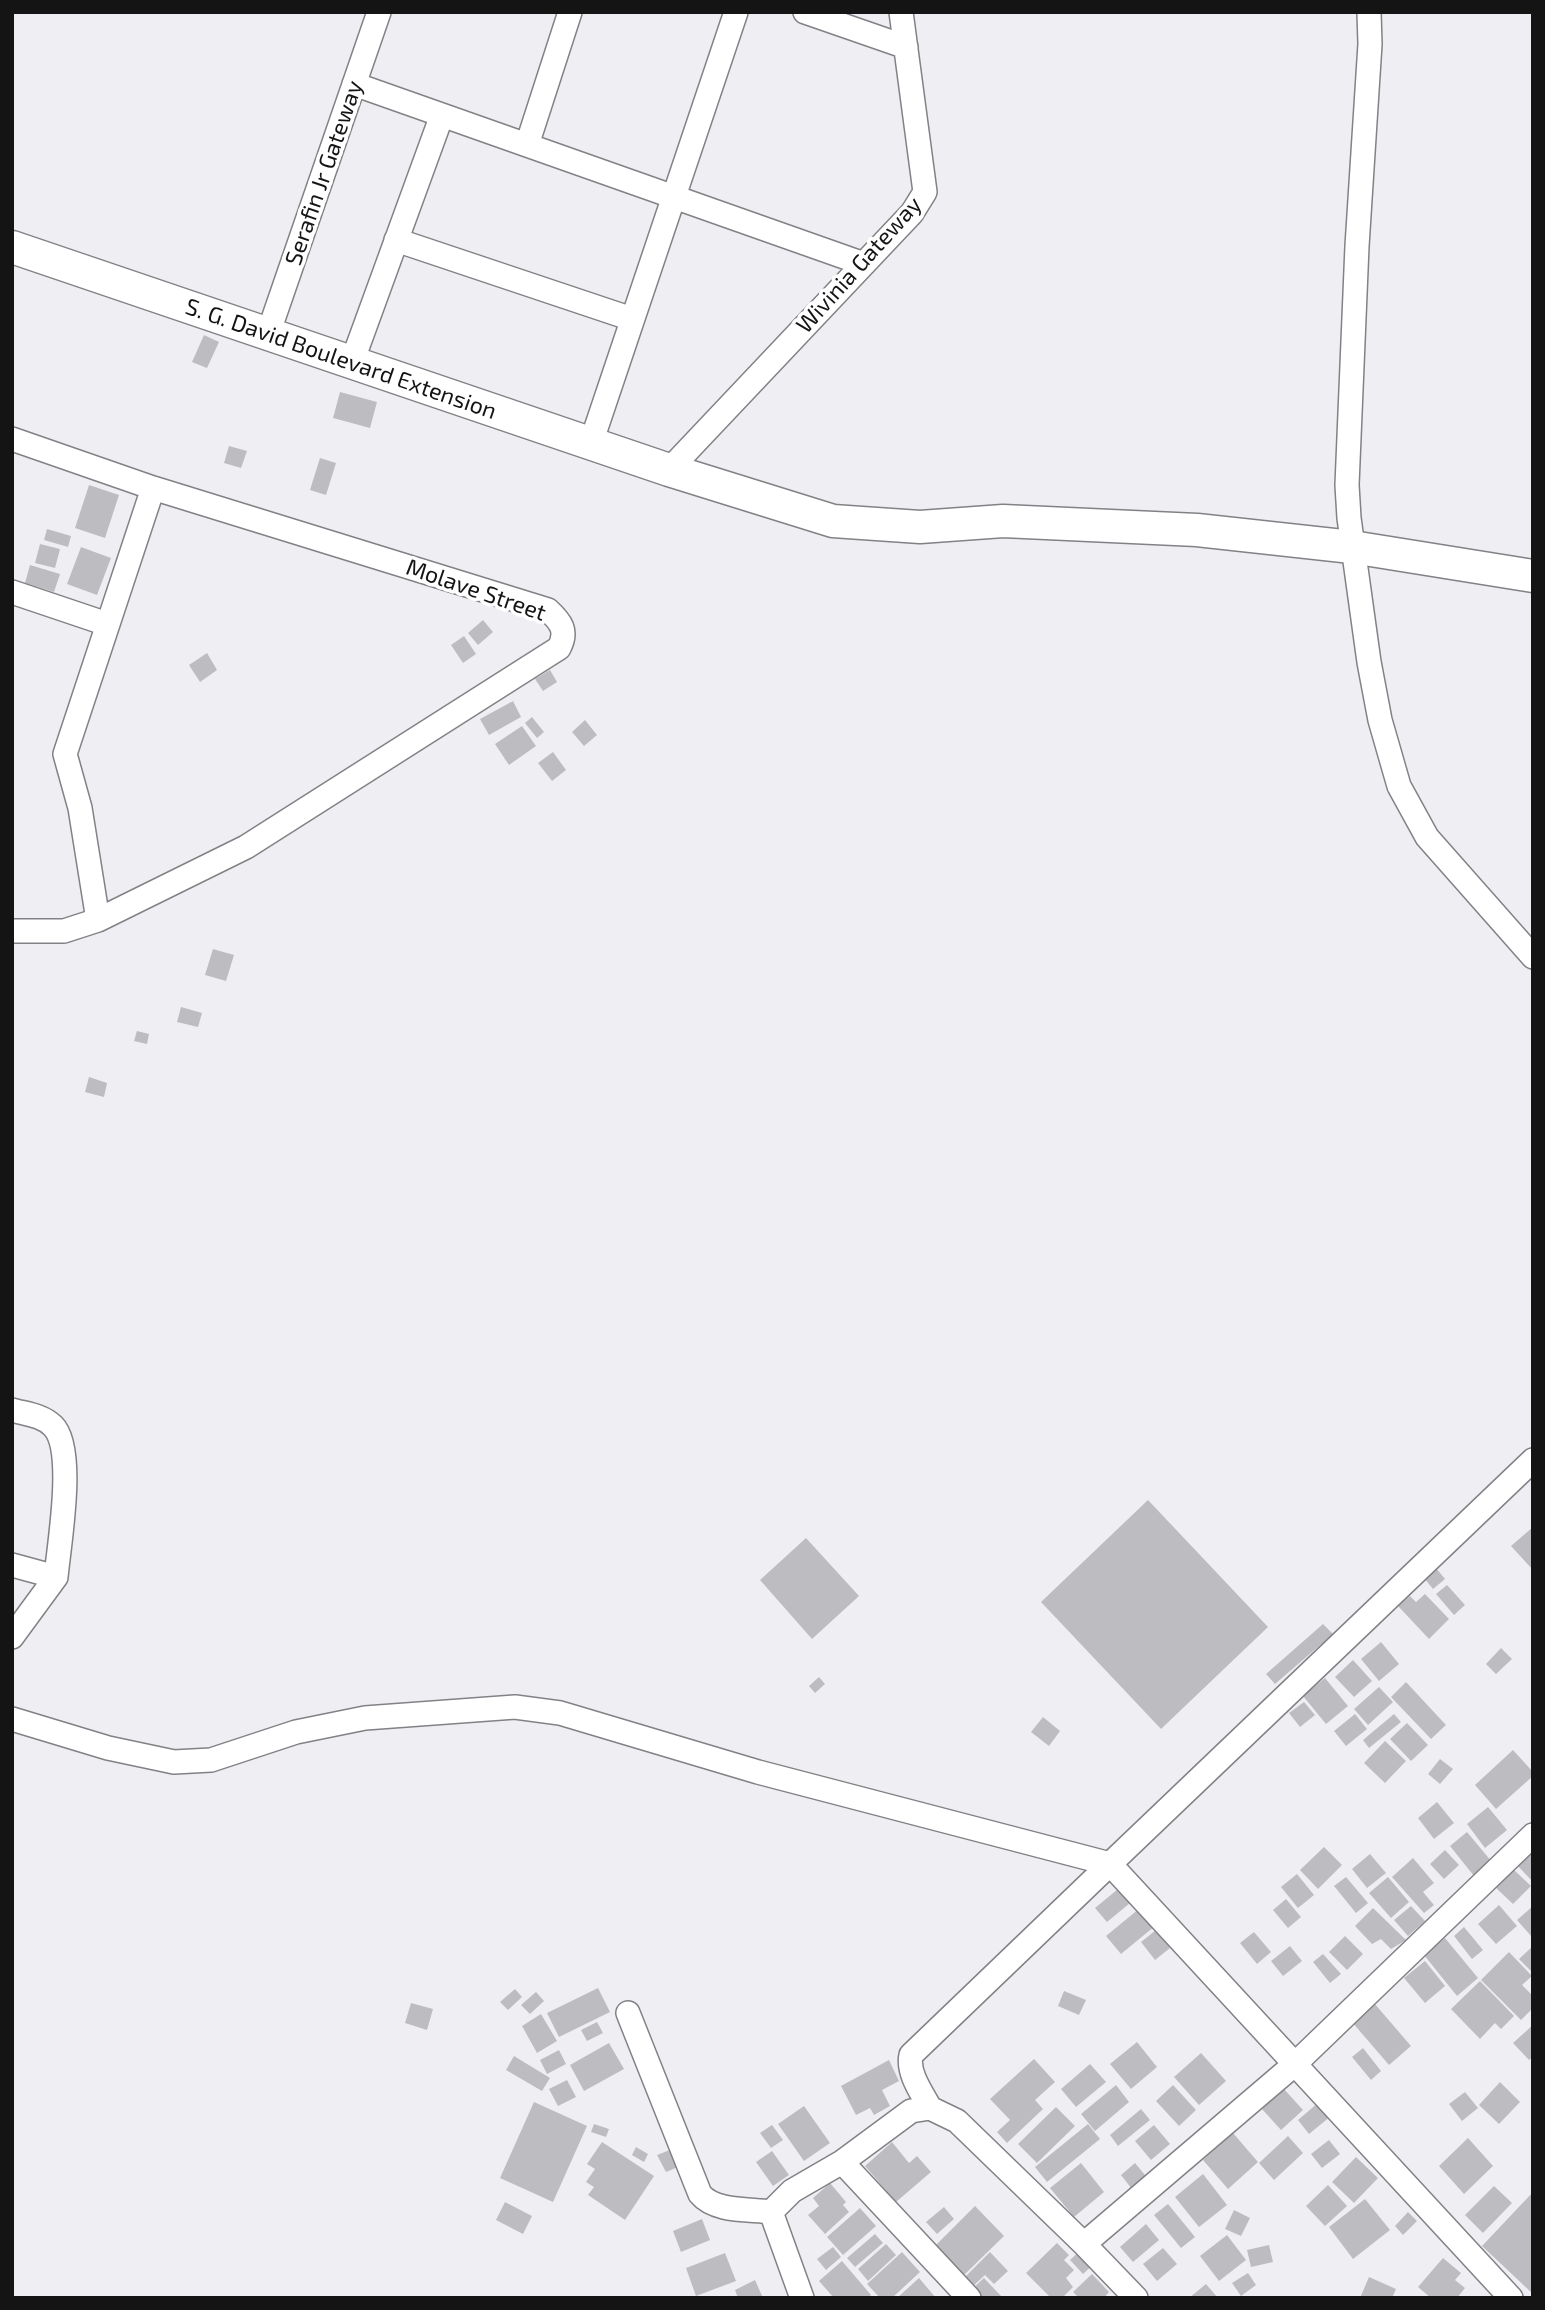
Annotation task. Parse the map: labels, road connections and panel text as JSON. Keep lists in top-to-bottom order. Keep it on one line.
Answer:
{"streets":{"street":["Serafin Jr Gateway","Wivinia Gateway","S. G. David Boulevard Extension","Molave Street"]},"crossings":[["Serafin Jr Gateway","S. G. David Boulevard Extension"],["Wivinia Gateway","S. G. David Boulevard Extension"]]}
